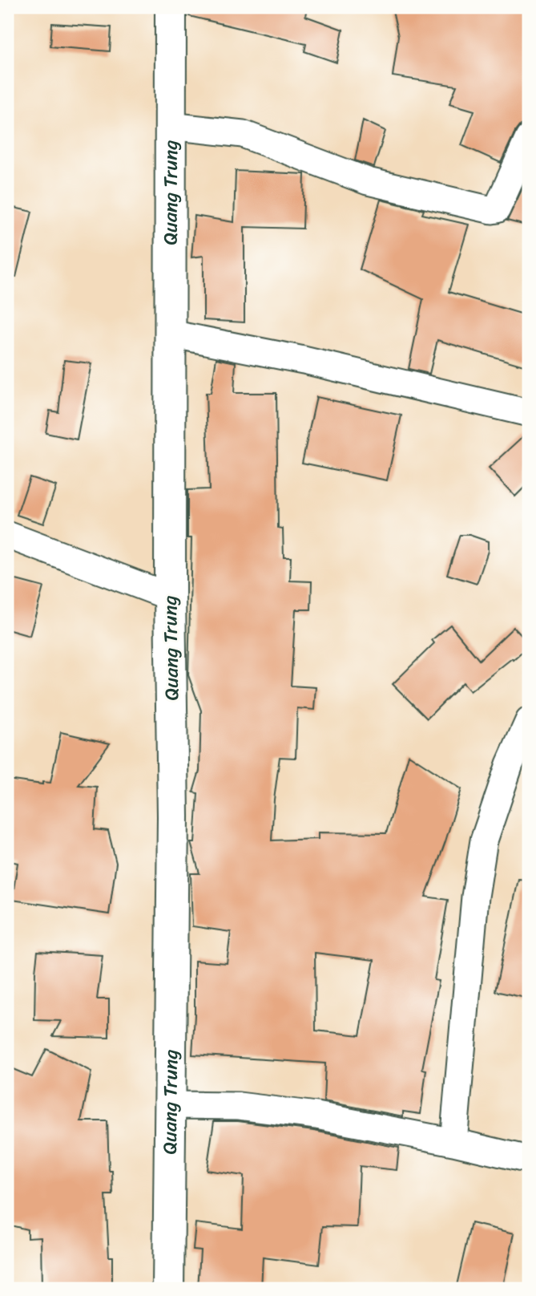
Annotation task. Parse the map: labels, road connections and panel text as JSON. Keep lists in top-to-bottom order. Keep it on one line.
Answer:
{"streets":{"main road":["Quang Trung"]}}
